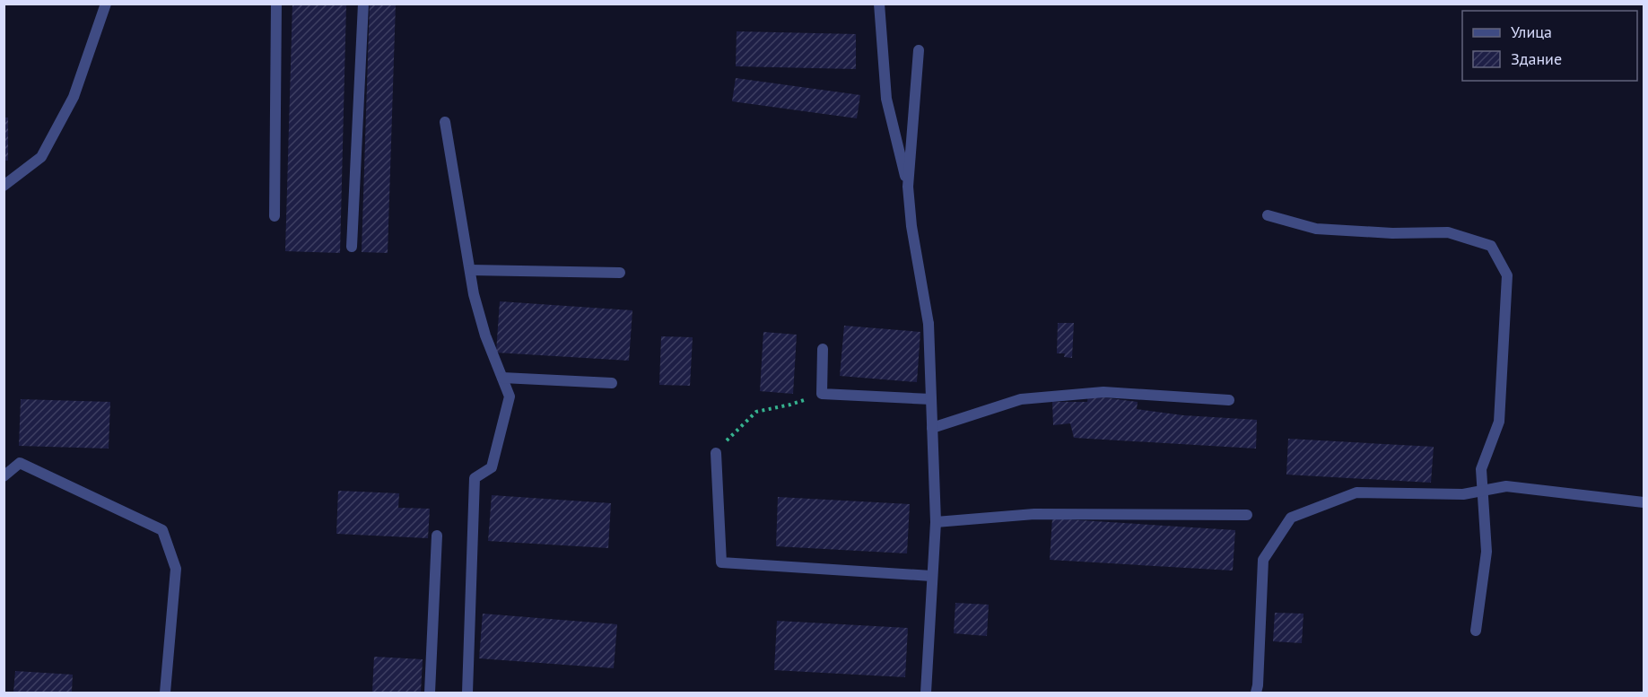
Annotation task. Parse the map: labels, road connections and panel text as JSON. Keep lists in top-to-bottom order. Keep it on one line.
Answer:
{"legend":["Улица","Здание"]}
